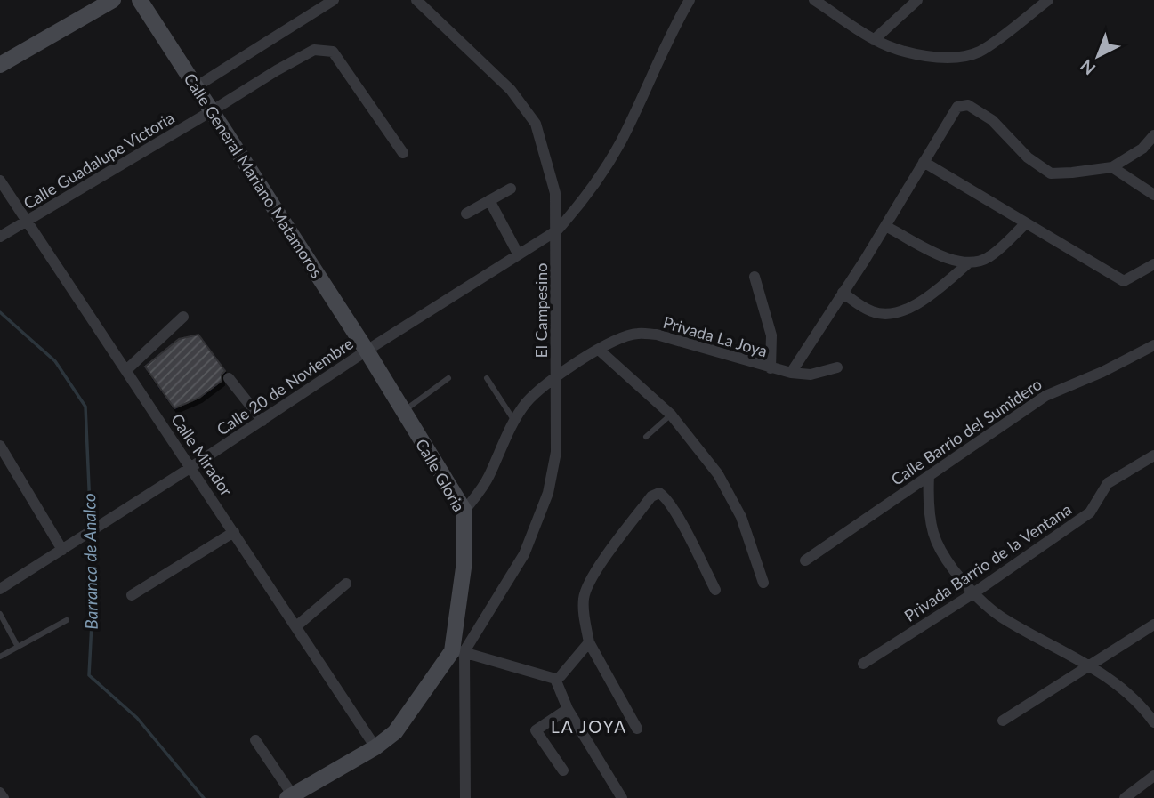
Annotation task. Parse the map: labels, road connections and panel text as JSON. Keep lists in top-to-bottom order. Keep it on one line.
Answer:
{"streets":{"main road":["Calle General Mariano Matamoros","Calle Gloria"],"street":["Calle Guadalupe Victoria","El Campesino","Privada La Joya","Calle 20 de Noviembre","Calle Barrio del Sumidero","Calle Mirador","Privada Barrio de la Ventana"]},"crossings":[["Calle Guadalupe Victoria","Calle General Mariano Matamoros"],["Calle Guadalupe Victoria","Calle Mirador"],["Calle General Mariano Matamoros","Calle 20 de Noviembre"],["Calle General Mariano Matamoros","Calle Gloria"],["El Campesino","Privada La Joya"],["El Campesino","Calle 20 de Noviembre"],["El Campesino","Calle Gloria"],["Privada La Joya","Calle Gloria"],["Calle 20 de Noviembre","Calle Mirador"],["Calle 20 de Noviembre","Calle Gloria"]],"districts":["LA JOYA"],"water":["Barranca de Analco"],"north":"bottom left"}
